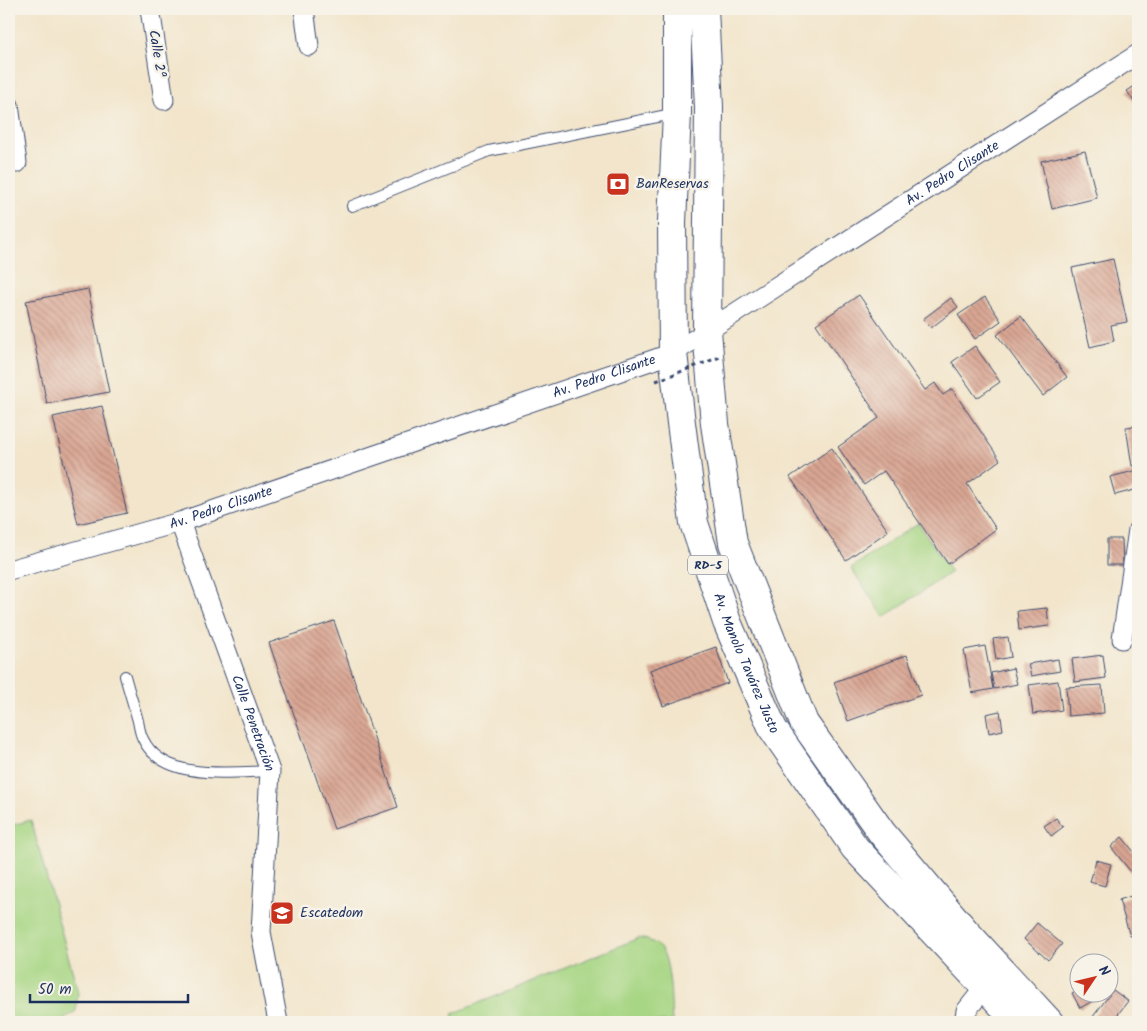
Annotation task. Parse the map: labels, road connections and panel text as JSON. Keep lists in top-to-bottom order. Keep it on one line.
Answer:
{"streets":{"main road":["RD-5","Av. Manolo Tavárez Justo"],"street":["Calle 2ª","Av. Pedro Clisante","Calle Penetración"]},"crossings":[["Av. Pedro Clisante","Av. Manolo Tavárez Justo"],["Av. Pedro Clisante","Calle Penetración"]],"places":{"bank":["BanReservas"],"school or university":["Escatedom"]},"scale_bar":"50 m","north":"top right"}
